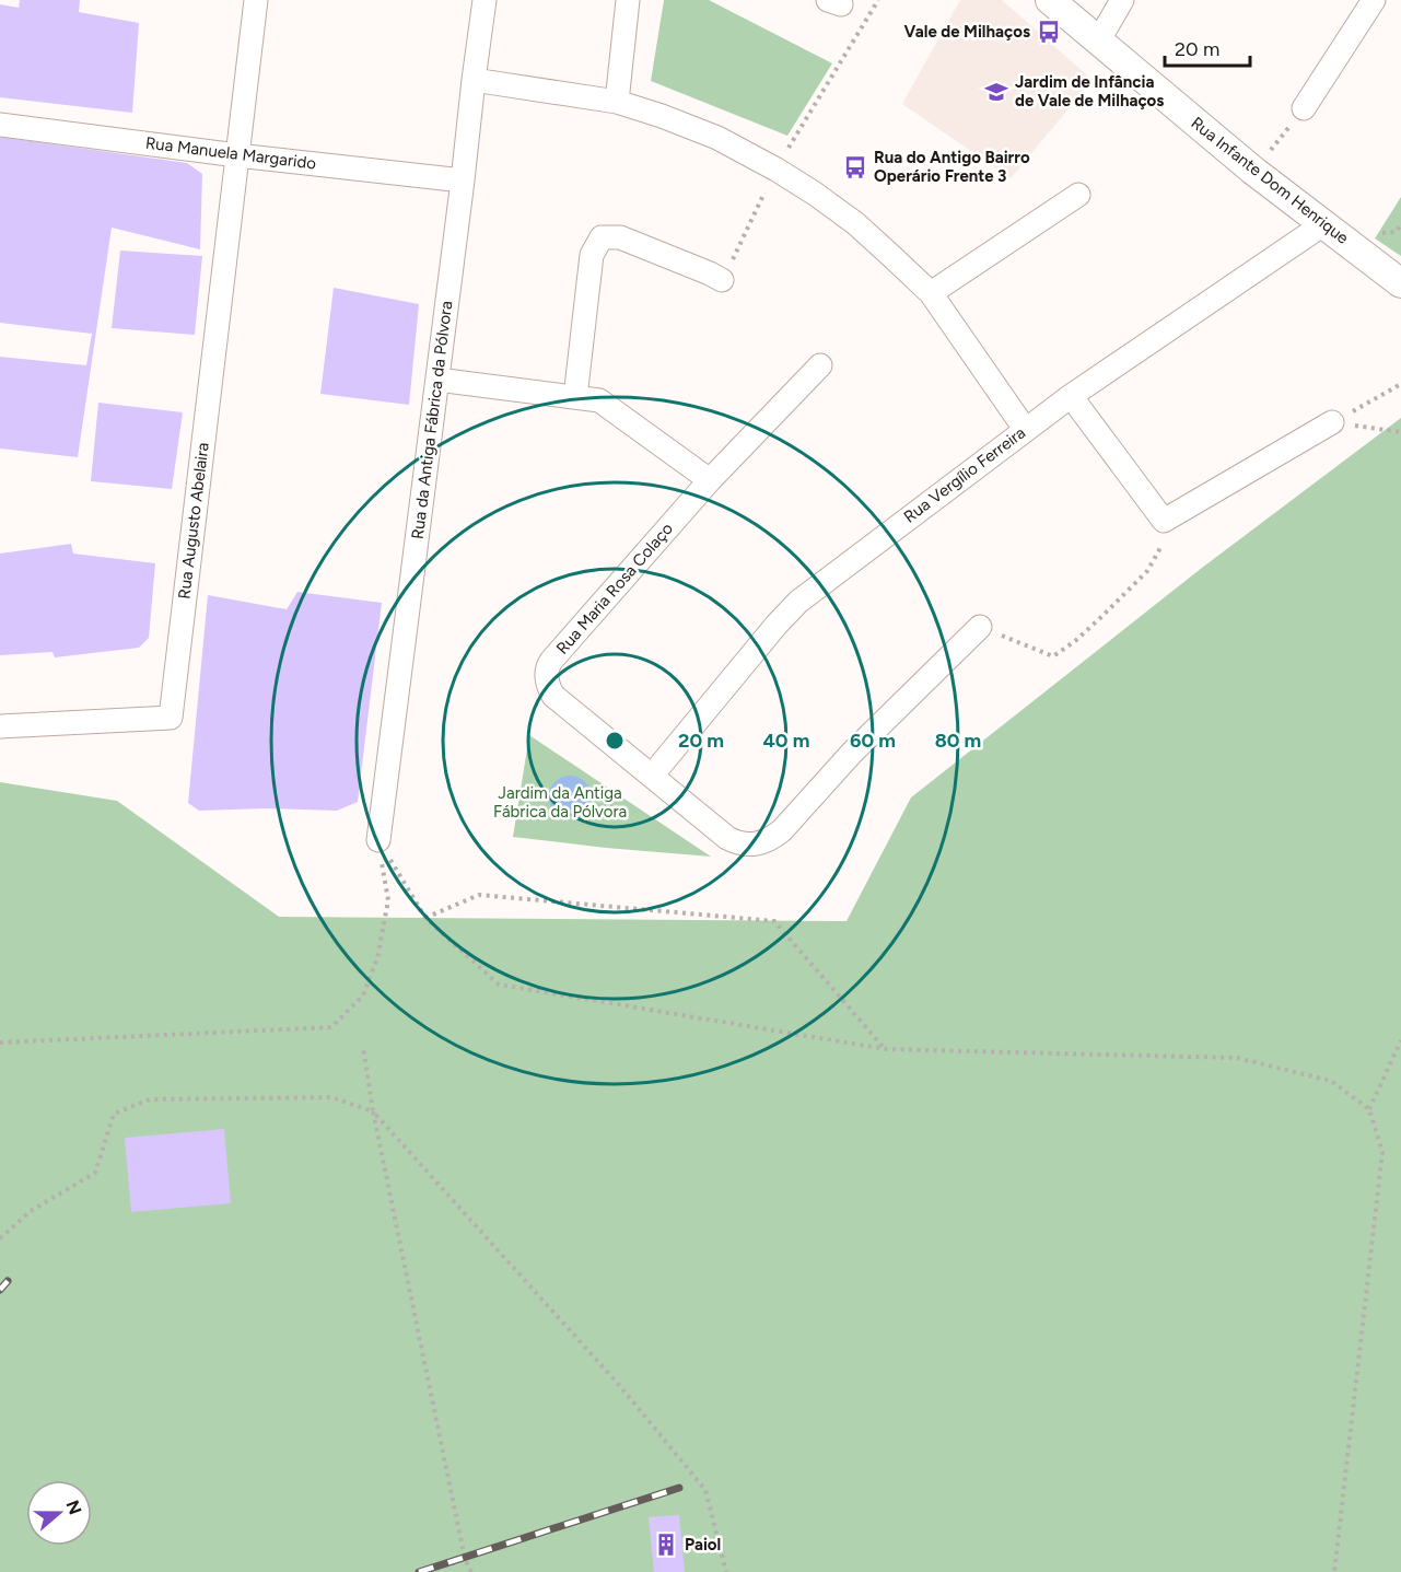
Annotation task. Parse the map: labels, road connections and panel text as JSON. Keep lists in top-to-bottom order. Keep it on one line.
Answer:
{"streets":{"street":["Rua Manuela Margarido","Rua Infante Dom Henrique","Rua da Antiga Fábrica da Pólvora","Rua Vergílio Ferreira","Rua Augusto Abelaira","Rua Maria Rosa Colaço"]},"crossings":[["Rua Manuela Margarido","Rua da Antiga Fábrica da Pólvora"],["Rua Manuela Margarido","Rua Augusto Abelaira"],["Rua Infante Dom Henrique","Rua Vergílio Ferreira"],["Rua Vergílio Ferreira","Rua Maria Rosa Colaço"]],"parks":["Jardim da Antiga Fábrica da Pólvora"],"places":{"bus stop":["Vale de Milhaços","Rua do Antigo Bairro Operário Frente 3"],"school or university":["Jardim de Infância de Vale de Milhaços"],"building":["Paiol"]},"scale_bar":"20 m","north":"right","rings":["20 m","40 m","60 m","80 m"]}
